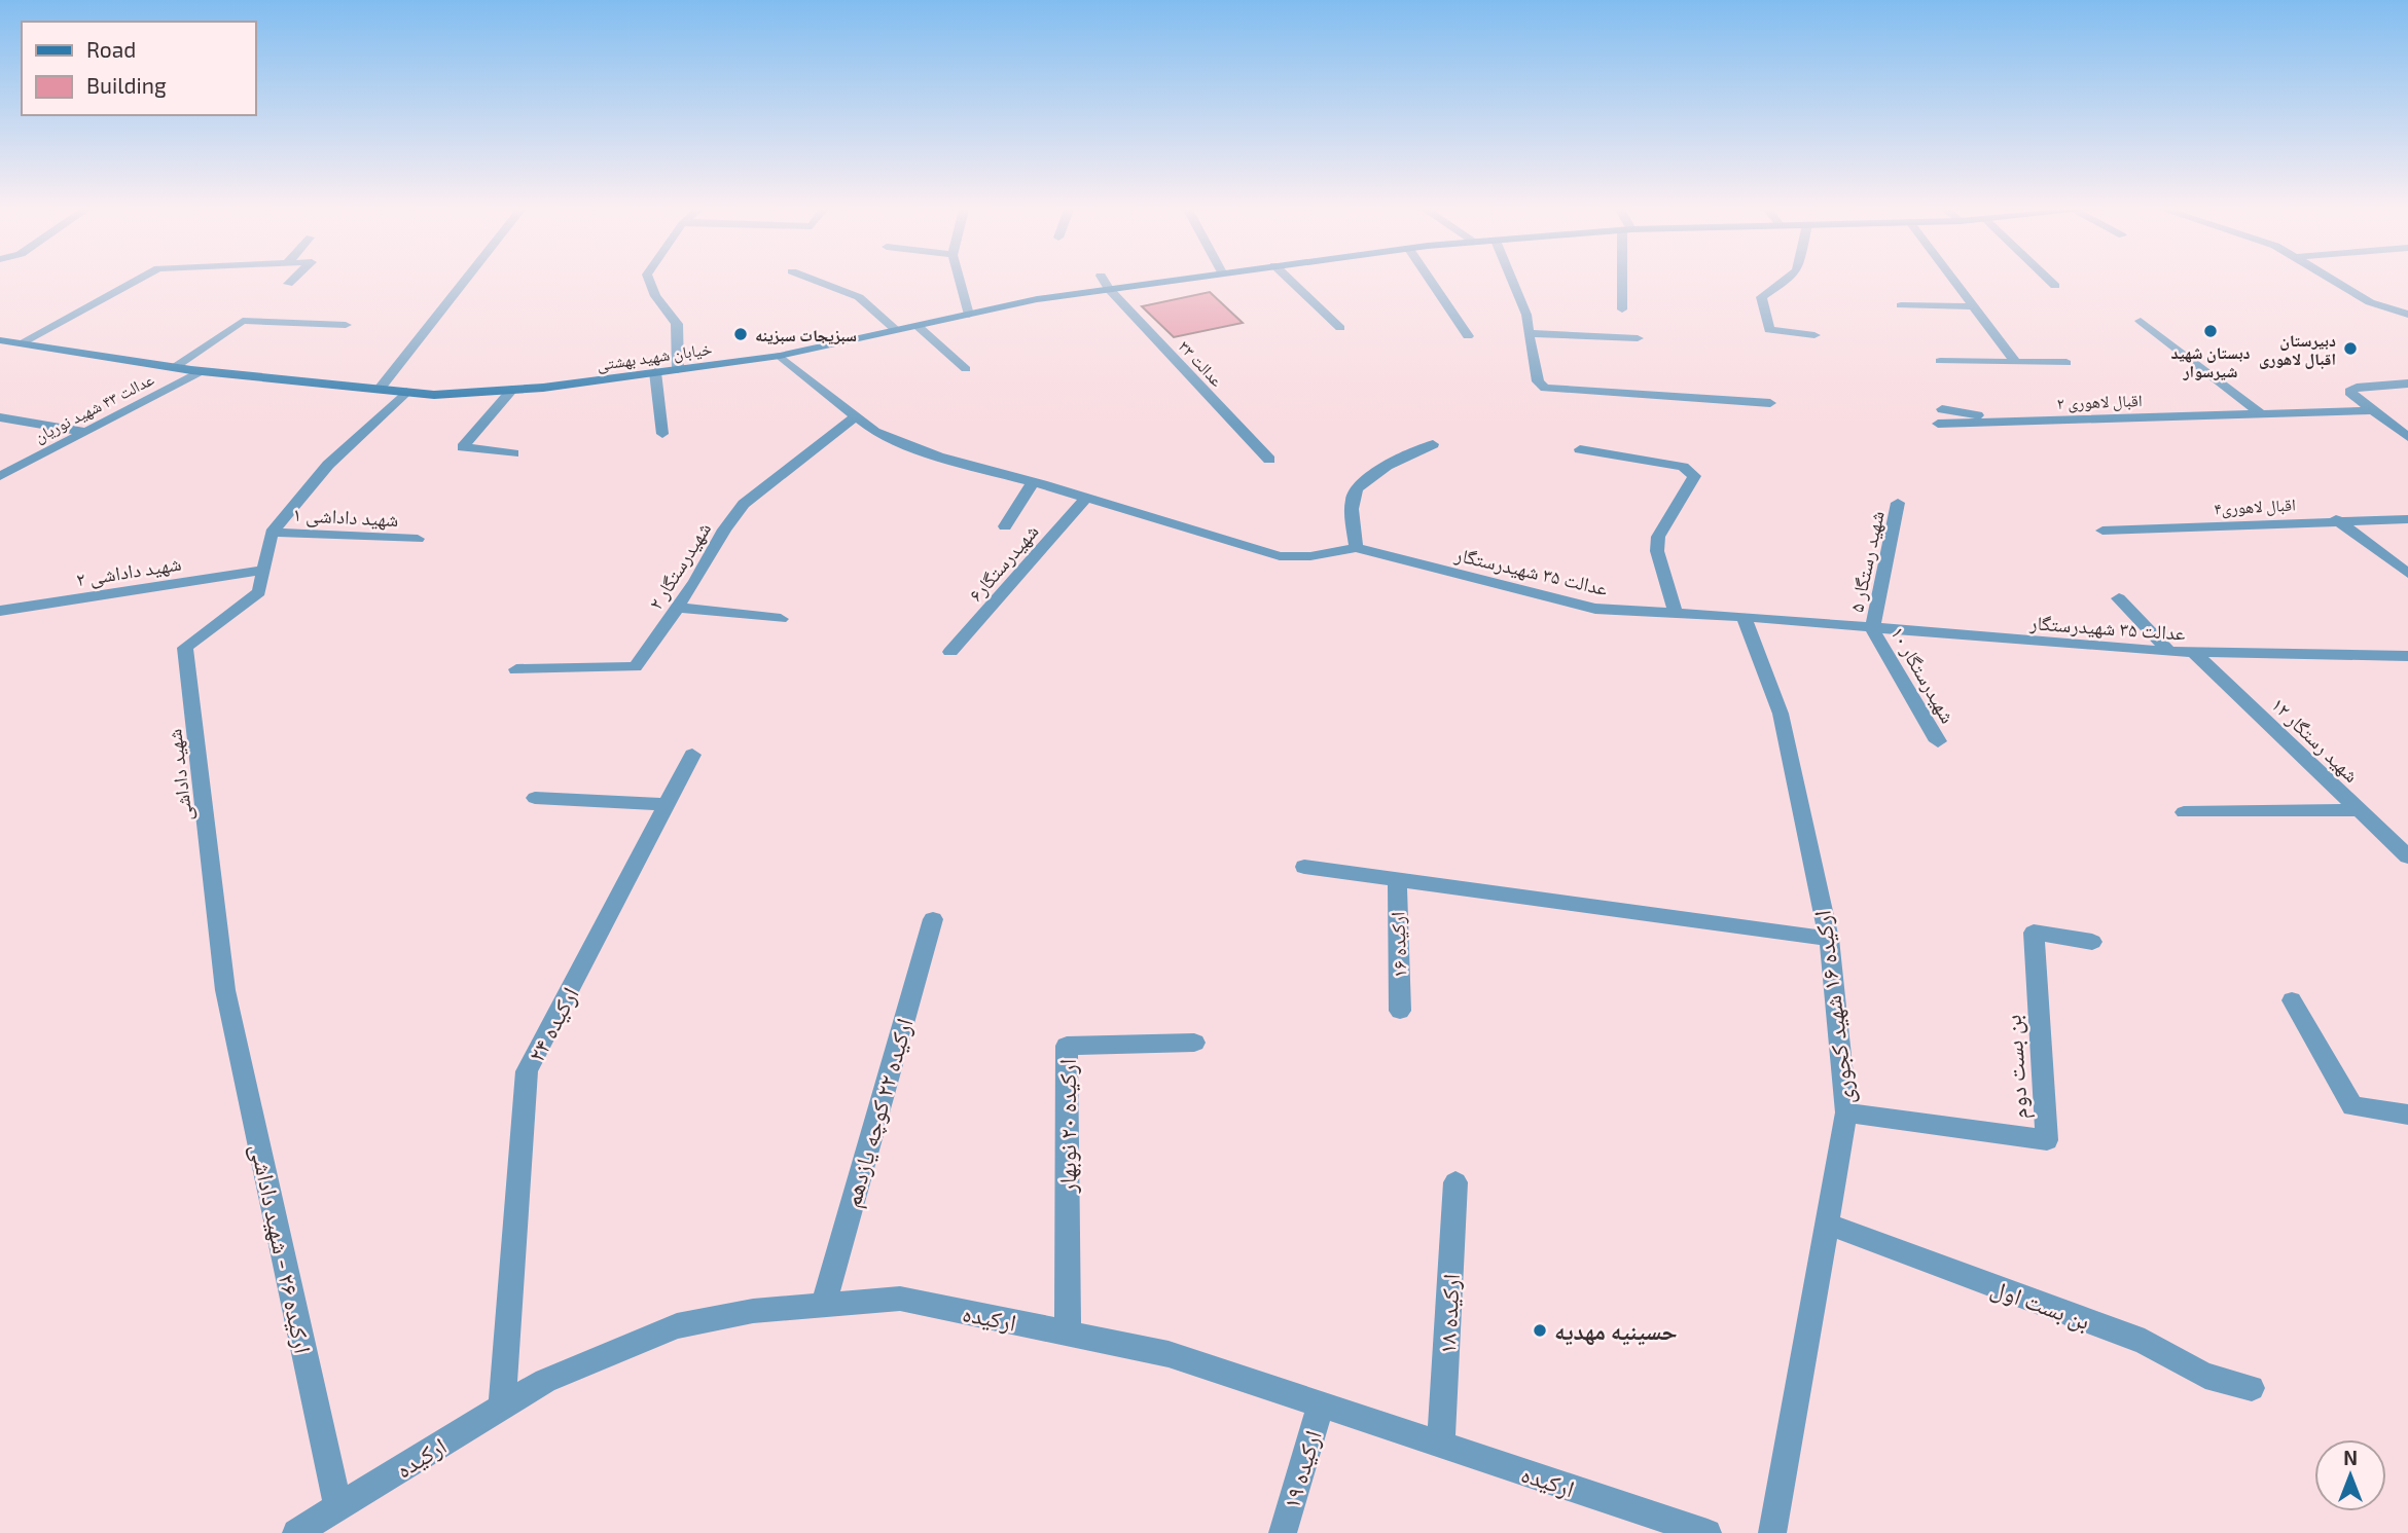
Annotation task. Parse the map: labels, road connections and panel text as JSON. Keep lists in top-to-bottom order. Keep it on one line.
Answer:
{"streets":{"main road":["خیابان شهید بهشتی"],"street":["عدالت ۳۳","اقبال لاهوری ۲","عدالت ۴۳ شهید نوریان","اقبال لاهوری۴","شهید داداشی ۱","شهید رستگار ۵","شهیدرستگار۶","شهیدرستگار ۲","شهید داداشی ۲","عدالت ۳۵ شهیدرستگار","شهیدرستگار ۱۰","شهید رستگار ۱۲","شهید داداشی","ارکیده ۱۶","ارکیده ۱۶ شهید کجوری","ارکیده ۲۴","بن بست دوم","ارکیده ۲۲ کوچه یازدهم","ارکیده ۲۰ نوبهار","ارکیده ۲۶ - شهید داداشی","بن بست اول","ارکیده ۱۸","ارکیده","ارکیده ۱۹"]},"crossings":[["خیابان شهید بهشتی","عدالت ۳۳"],["خیابان شهید بهشتی","عدالت ۴۳ شهید نوریان"],["خیابان شهید بهشتی","عدالت ۳۵ شهیدرستگار"],["شهید رستگار ۵","عدالت ۳۵ شهیدرستگار"],["شهید رستگار ۵","شهیدرستگار ۱۰"],["شهیدرستگار۶","عدالت ۳۵ شهیدرستگار"],["شهیدرستگار ۲","عدالت ۳۵ شهیدرستگار"],["شهید داداشی ۲","شهید داداشی"],["عدالت ۳۵ شهیدرستگار","شهیدرستگار ۱۰"],["عدالت ۳۵ شهیدرستگار","شهید رستگار ۱۲"],["عدالت ۳۵ شهیدرستگار","ارکیده ۱۶ شهید کجوری"],["شهید داداشی","ارکیده ۲۶ - شهید داداشی"],["ارکیده ۱۶ شهید کجوری","بن بست دوم"],["ارکیده ۱۶ شهید کجوری","بن بست اول"],["ارکیده ۲۴","ارکیده"],["ارکیده ۲۲ کوچه یازدهم","ارکیده"],["ارکیده ۲۰ نوبهار","ارکیده"],["ارکیده ۲۶ - شهید داداشی","ارکیده"],["ارکیده ۱۸","ارکیده"],["ارکیده","ارکیده ۱۹"]],"places":["دبستان شهید شیرسوار","سبزیجات سبزینه","دبیرستان اقبال لاهوری","حسینیه مهدیه"],"legend":["Road","Building"],"north":"top"}
